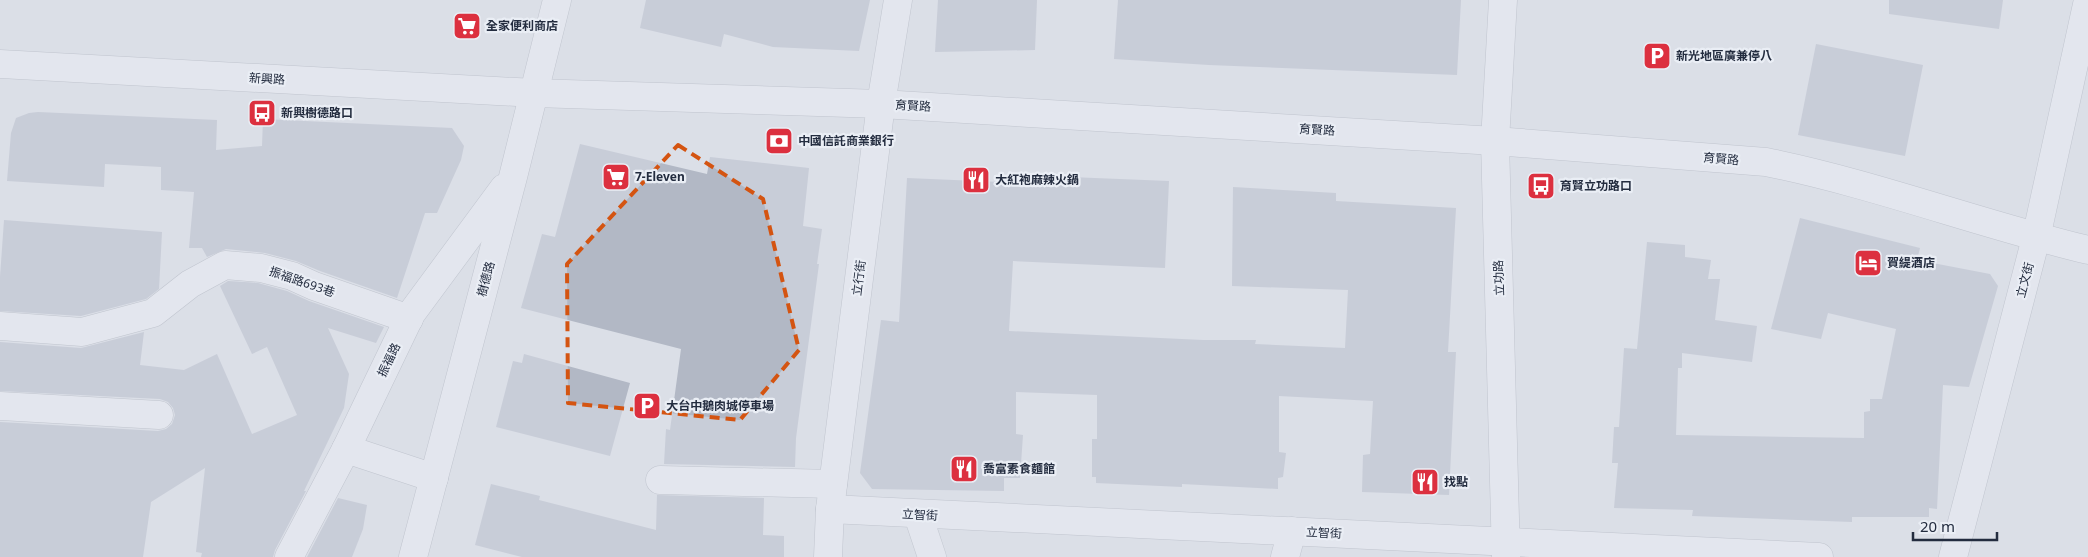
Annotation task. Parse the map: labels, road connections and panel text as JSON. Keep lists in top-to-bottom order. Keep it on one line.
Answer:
{"streets":{"street":["新興路","育賢路","立行街","立功路","樹德路","立文街","振福路693巷","振福路","立智街"]},"crossings":[["新興路","育賢路"],["新興路","樹德路"],["育賢路","立行街"],["育賢路","立功路"],["育賢路","樹德路"],["育賢路","立文街"],["立行街","立智街"],["立功路","立智街"],["樹德路","振福路"],["振福路693巷","振福路"]],"places":{"supermarket":["全家便利商店","7-Eleven"],"parking":["新光地區廣兼停八","大台中鵝肉城停車場"],"bus stop":["新興樹德路口","育賢立功路口"],"bank":["中國信託商業銀行"],"restaurant":["大紅袍麻辣火鍋","喬富素食麵館","找點"],"hotel":["賀緹酒店"]},"scale_bar":"20 m"}
